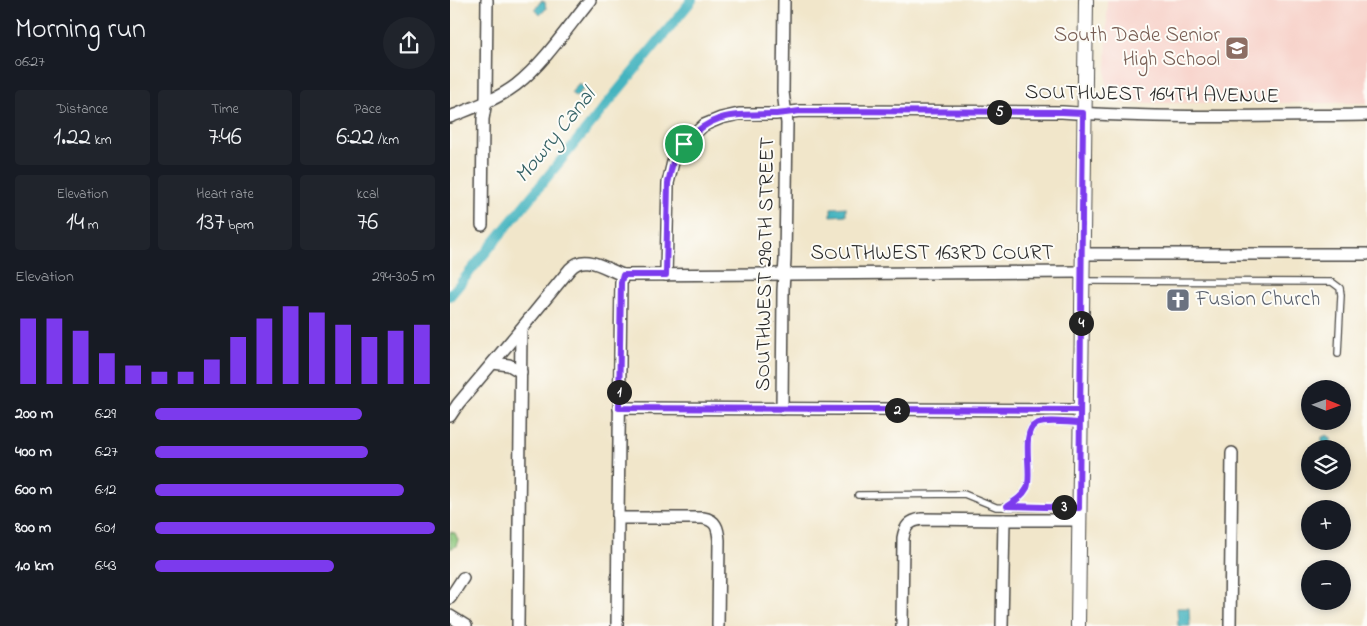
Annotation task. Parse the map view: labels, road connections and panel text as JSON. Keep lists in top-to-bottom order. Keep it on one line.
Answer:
{"streets":{"street":["SOUTHWEST 164TH AVENUE","SOUTHWEST 163RD COURT","SOUTHWEST 290TH STREET"]},"crossings":[["SOUTHWEST 164TH AVENUE","SOUTHWEST 163RD COURT"],["SOUTHWEST 164TH AVENUE","SOUTHWEST 290TH STREET"],["SOUTHWEST 163RD COURT","SOUTHWEST 290TH STREET"]],"water":["Mowry Canal"],"places":{"school or university":["South Dade Senior High School"],"church":["Fusion Church"]},"north":"right","page":{"heading":["Morning run","06:27"],"stats":[["Distance","1.22 km"],["Time","7:46"],["Pace","6:22 /km"],["Elevation","14 m"],["Heart rate","137 bpm"],["kcal","76"]],"pins":["5","4","1","2","3"],"chart":["Elevation","294–305 m"],"map_buttons":["+","−"],"list":[{"name":"200 m","note":"6:29"},{"name":"400 m","note":"6:27"},{"name":"600 m","note":"6:12"},{"name":"800 m","note":"6:01"},{"name":"1.0 km","note":"6:43"}]}}
